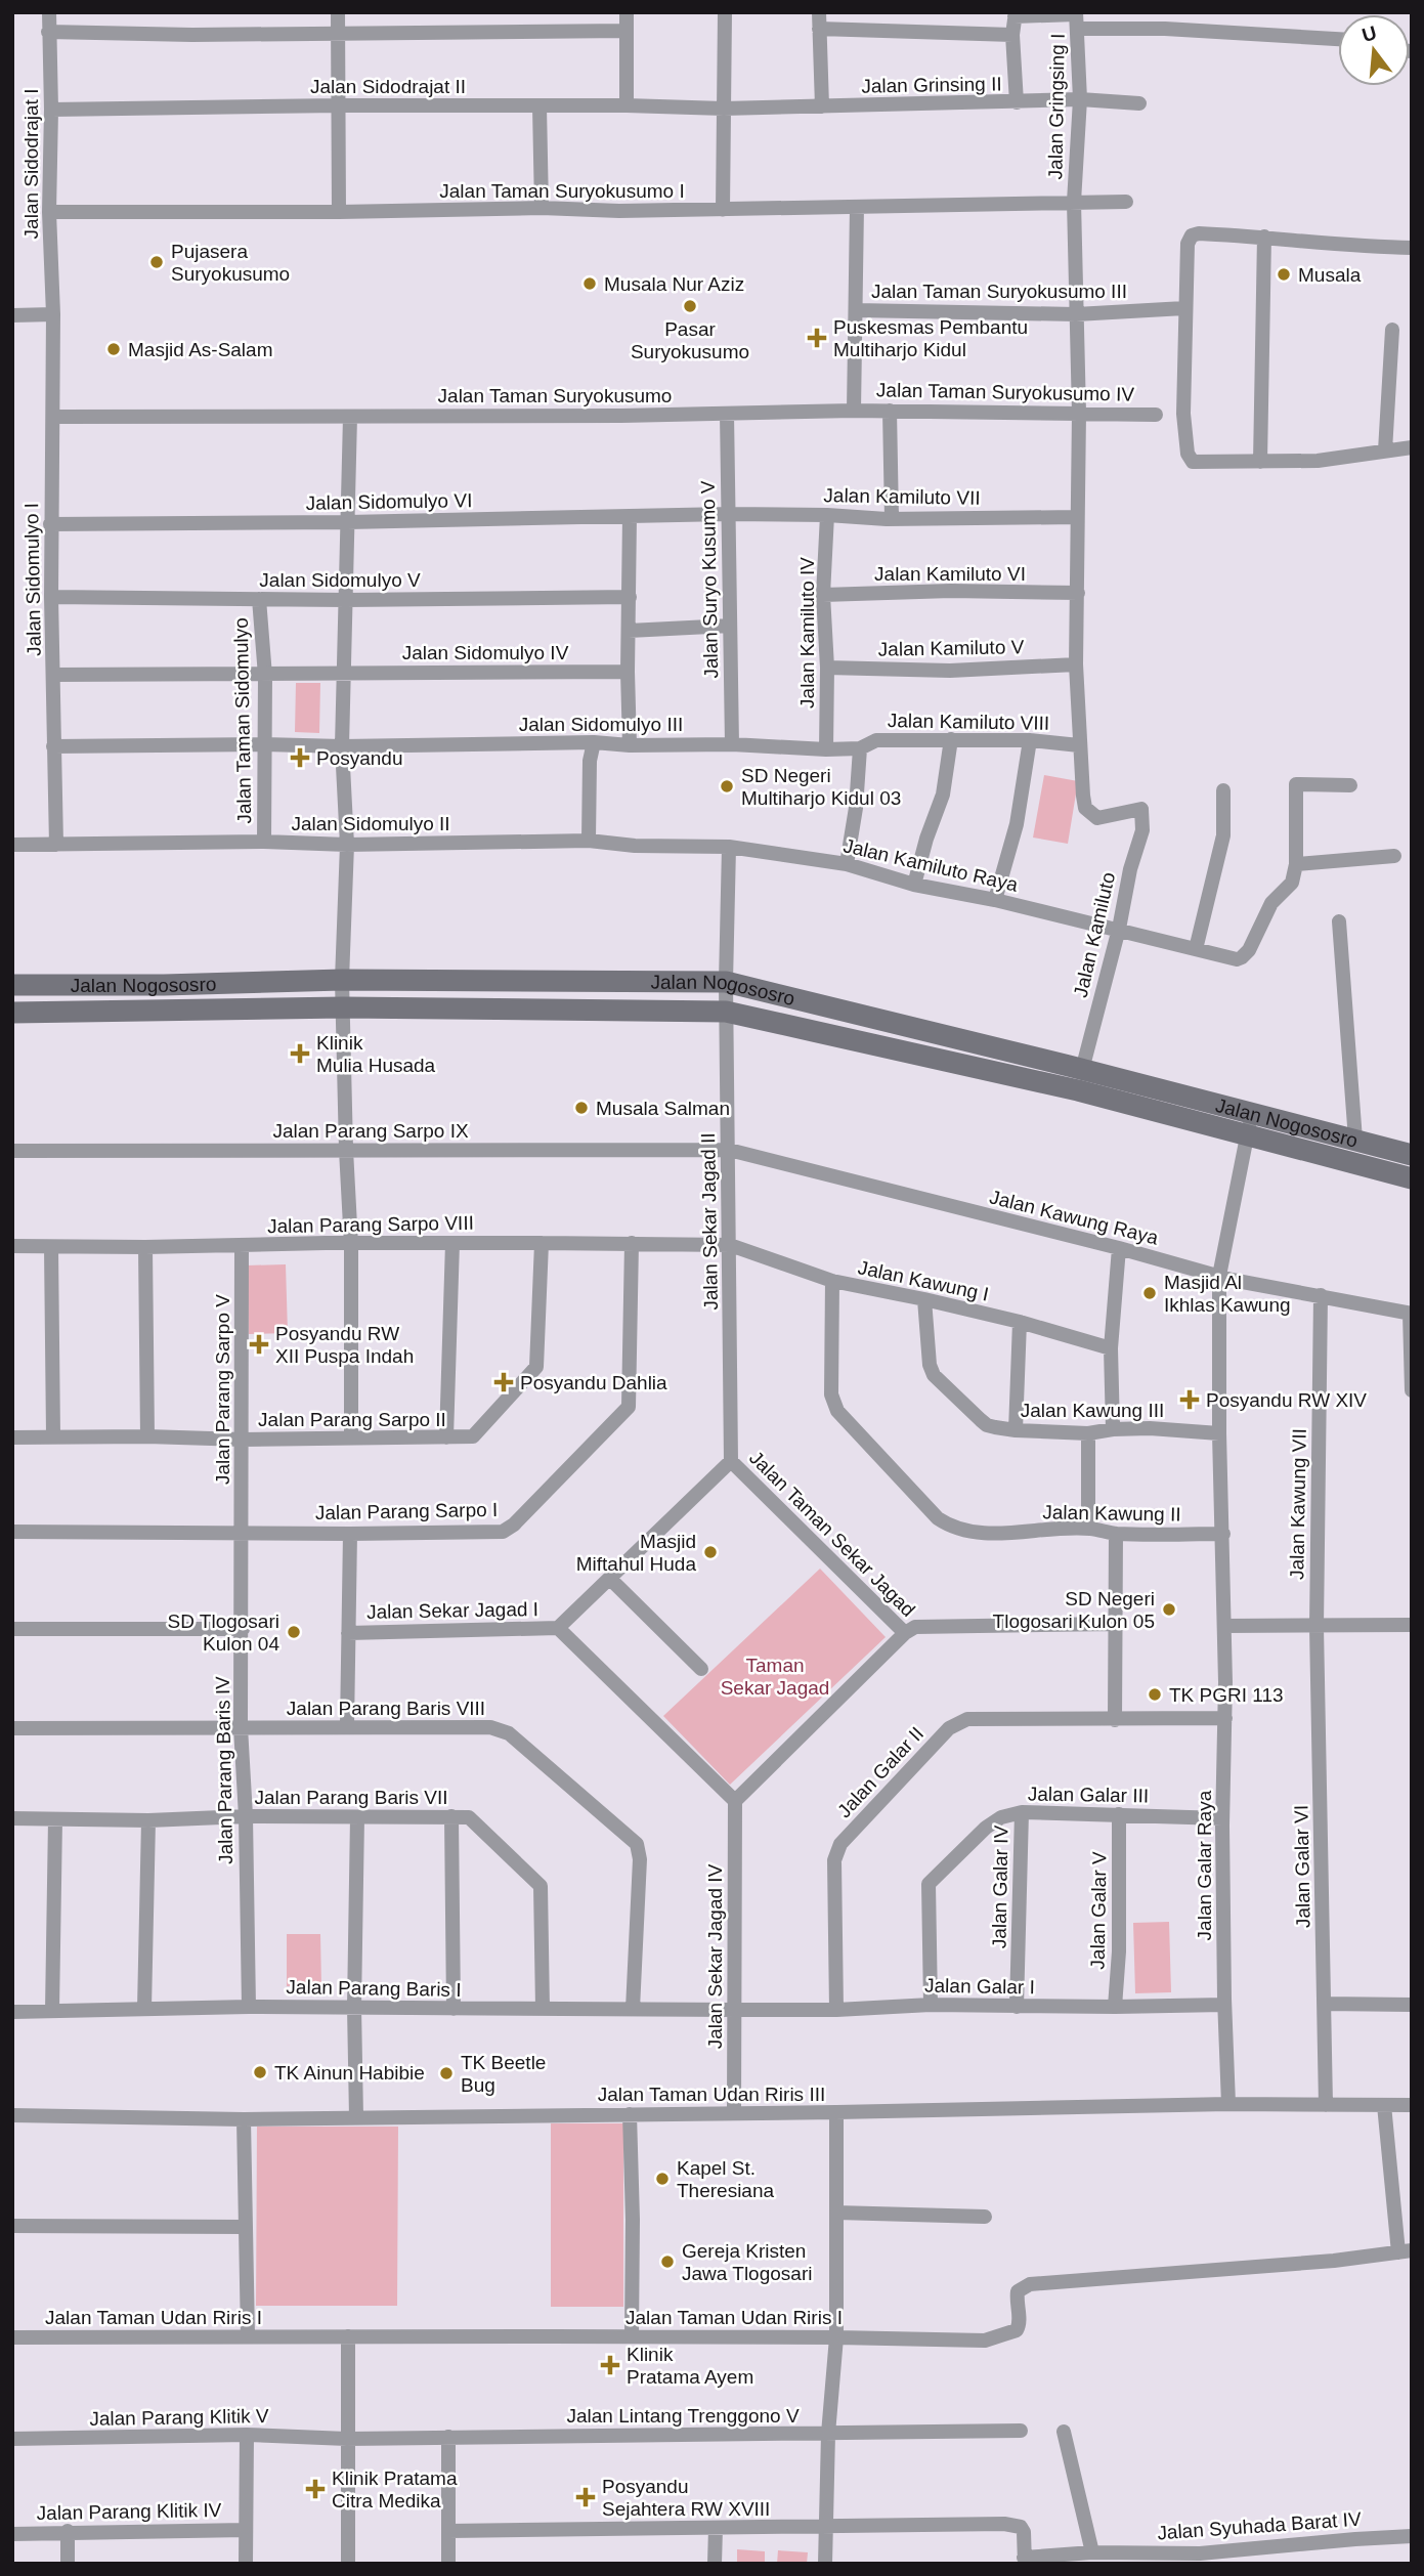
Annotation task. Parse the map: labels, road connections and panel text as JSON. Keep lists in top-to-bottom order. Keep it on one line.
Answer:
{"streets":{"street":["Jalan Grinsing II","Jalan Sidodrajat II","Jalan Gringsing I","Jalan Sidodrajat I","Jalan Taman Suryokusumo I","Jalan Taman Suryokusumo III","Jalan Taman Suryokusumo IV","Jalan Taman Suryokusumo","Jalan Kamiluto VII","Jalan Sidomulyo VI","Jalan Kamiluto VI","Jalan Sidomulyo I","Jalan Sidomulyo V","Jalan Suryo Kusumo V","Jalan Kamiluto IV","Jalan Kamiluto V","Jalan Sidomulyo IV","Jalan Taman Sidomulyo","Jalan Kamiluto VIII","Jalan Sidomulyo III","Jalan Sidomulyo II","Jalan Kamiluto Raya","Jalan Kamiluto","Jalan Nogososro","Jalan Parang Sarpo IX","Jalan Kawung Raya","Jalan Sekar Jagad II","Jalan Parang Sarpo VIII","Jalan Kawung I","Jalan Parang Sarpo V","Jalan Kawung III","Jalan Parang Sarpo II","Jalan Kawung VII","Jalan Parang Sarpo I","Jalan Kawung II","Jalan Taman Sekar Jagad","Jalan Sekar Jagad I","Jalan Parang Baris VIII","Jalan Parang Baris IV","Jalan Galar II","Jalan Galar III","Jalan Parang Baris VII","Jalan Galar Raya","Jalan Galar VI","Jalan Galar IV","Jalan Galar V","Jalan Sekar Jagad IV","Jalan Galar I","Jalan Parang Baris I","Jalan Taman Udan Riris III","Jalan Taman Udan Riris I","Jalan Lintang Trenggono V","Jalan Parang Klitik V","Jalan Parang Klitik IV","Jalan Syuhada Barat IV"]},"crossings":[["Jalan Grinsing II","Jalan Sidodrajat II"],["Jalan Grinsing II","Jalan Gringsing I"],["Jalan Sidodrajat II","Jalan Sidodrajat I"],["Jalan Gringsing I","Jalan Taman Suryokusumo I"],["Jalan Gringsing I","Jalan Taman Suryokusumo III"],["Jalan Gringsing I","Jalan Taman Suryokusumo IV"],["Jalan Gringsing I","Jalan Kamiluto VII"],["Jalan Gringsing I","Jalan Kamiluto VI"],["Jalan Gringsing I","Jalan Kamiluto V"],["Jalan Gringsing I","Jalan Kamiluto VIII"],["Jalan Gringsing I","Jalan Kamiluto"],["Jalan Sidodrajat I","Jalan Taman Suryokusumo I"],["Jalan Sidodrajat I","Jalan Sidomulyo I"],["Jalan Taman Suryokusumo IV","Jalan Taman Suryokusumo"],["Jalan Taman Suryokusumo","Jalan Sidomulyo I"],["Jalan Taman Suryokusumo","Jalan Suryo Kusumo V"],["Jalan Kamiluto VII","Jalan Sidomulyo VI"],["Jalan Kamiluto VII","Jalan Suryo Kusumo V"],["Jalan Kamiluto VII","Jalan Kamiluto IV"],["Jalan Sidomulyo VI","Jalan Sidomulyo I"],["Jalan Sidomulyo VI","Jalan Suryo Kusumo V"],["Jalan Kamiluto VI","Jalan Kamiluto IV"],["Jalan Sidomulyo I","Jalan Sidomulyo V"],["Jalan Sidomulyo I","Jalan Sidomulyo II"],["Jalan Sidomulyo V","Jalan Taman Sidomulyo"],["Jalan Suryo Kusumo V","Jalan Sidomulyo III"],["Jalan Kamiluto IV","Jalan Kamiluto V"],["Jalan Kamiluto IV","Jalan Sidomulyo III"],["Jalan Sidomulyo IV","Jalan Taman Sidomulyo"],["Jalan Taman Sidomulyo","Jalan Sidomulyo III"],["Jalan Taman Sidomulyo","Jalan Sidomulyo II"],["Jalan Kamiluto VIII","Jalan Sidomulyo III"],["Jalan Sidomulyo II","Jalan Kamiluto Raya"],["Jalan Kamiluto Raya","Jalan Kamiluto"],["Jalan Kamiluto","Jalan Nogososro"],["Jalan Nogososro","Jalan Sekar Jagad II"],["Jalan Nogososro","Jalan Galar Raya"],["Jalan Parang Sarpo IX","Jalan Kawung Raya"],["Jalan Parang Sarpo IX","Jalan Sekar Jagad II"],["Jalan Kawung Raya","Jalan Sekar Jagad II"],["Jalan Kawung Raya","Jalan Kawung VII"],["Jalan Kawung Raya","Jalan Galar Raya"],["Jalan Sekar Jagad II","Jalan Parang Sarpo VIII"],["Jalan Sekar Jagad II","Jalan Kawung I"],["Jalan Sekar Jagad II","Jalan Taman Sekar Jagad"],["Jalan Parang Sarpo VIII","Jalan Kawung I"],["Jalan Parang Sarpo VIII","Jalan Parang Sarpo V"],["Jalan Parang Sarpo VIII","Jalan Parang Sarpo II"],["Jalan Parang Sarpo VIII","Jalan Parang Sarpo I"],["Jalan Kawung I","Jalan Kawung III"],["Jalan Kawung I","Jalan Kawung II"],["Jalan Parang Sarpo V","Jalan Parang Sarpo II"],["Jalan Parang Sarpo V","Jalan Parang Sarpo I"],["Jalan Parang Sarpo V","Jalan Parang Baris IV"],["Jalan Kawung III","Jalan Galar Raya"],["Jalan Kawung VII","Jalan Galar VI"],["Jalan Parang Sarpo I","Jalan Parang Baris IV"],["Jalan Kawung II","Jalan Galar Raya"],["Jalan Taman Sekar Jagad","Jalan Sekar Jagad I"],["Jalan Taman Sekar Jagad","Jalan Sekar Jagad IV"],["Jalan Parang Baris VIII","Jalan Parang Baris IV"],["Jalan Parang Baris VIII","Jalan Parang Baris I"],["Jalan Parang Baris IV","Jalan Parang Baris VII"],["Jalan Parang Baris IV","Jalan Parang Baris I"],["Jalan Galar II","Jalan Galar Raya"],["Jalan Galar II","Jalan Galar I"],["Jalan Galar III","Jalan Galar Raya"],["Jalan Galar III","Jalan Galar IV"],["Jalan Galar III","Jalan Galar V"],["Jalan Galar III","Jalan Galar I"],["Jalan Parang Baris VII","Jalan Parang Baris I"],["Jalan Galar Raya","Jalan Galar I"],["Jalan Galar Raya","Jalan Taman Udan Riris III"],["Jalan Galar VI","Jalan Taman Udan Riris III"],["Jalan Galar IV","Jalan Galar I"],["Jalan Galar V","Jalan Galar I"],["Jalan Sekar Jagad IV","Jalan Galar I"],["Jalan Sekar Jagad IV","Jalan Parang Baris I"],["Jalan Sekar Jagad IV","Jalan Taman Udan Riris III"],["Jalan Galar I","Jalan Parang Baris I"],["Jalan Lintang Trenggono V","Jalan Parang Klitik V"]],"parks":["Taman Sekar Jagad"],"places":{"other":["Pujasera Suryokusumo","Musala","Musala Nur Aziz","Pasar Suryokusumo","Masjid As-Salam","SD Negeri Multiharjo Kidul 03","Musala Salman","Masjid Al Ikhlas Kawung","Masjid Miftahul Huda","SD Negeri Tlogosari Kulon 05","SD Tlogosari Kulon 04","TK PGRI 113","TK Ainun Habibie","TK Beetle Bug","Kapel St. Theresiana","Gereja Kristen Jawa Tlogosari"],"health":["Puskesmas Pembantu Multiharjo Kidul","Posyandu","Klinik Mulia Husada","Posyandu RW XII Puspa Indah","Posyandu Dahlia","Posyandu RW XIV","Klinik Pratama Ayem","Klinik Pratama Citra Medika","Posyandu Sejahtera RW XVIII"]},"north":"top"}
